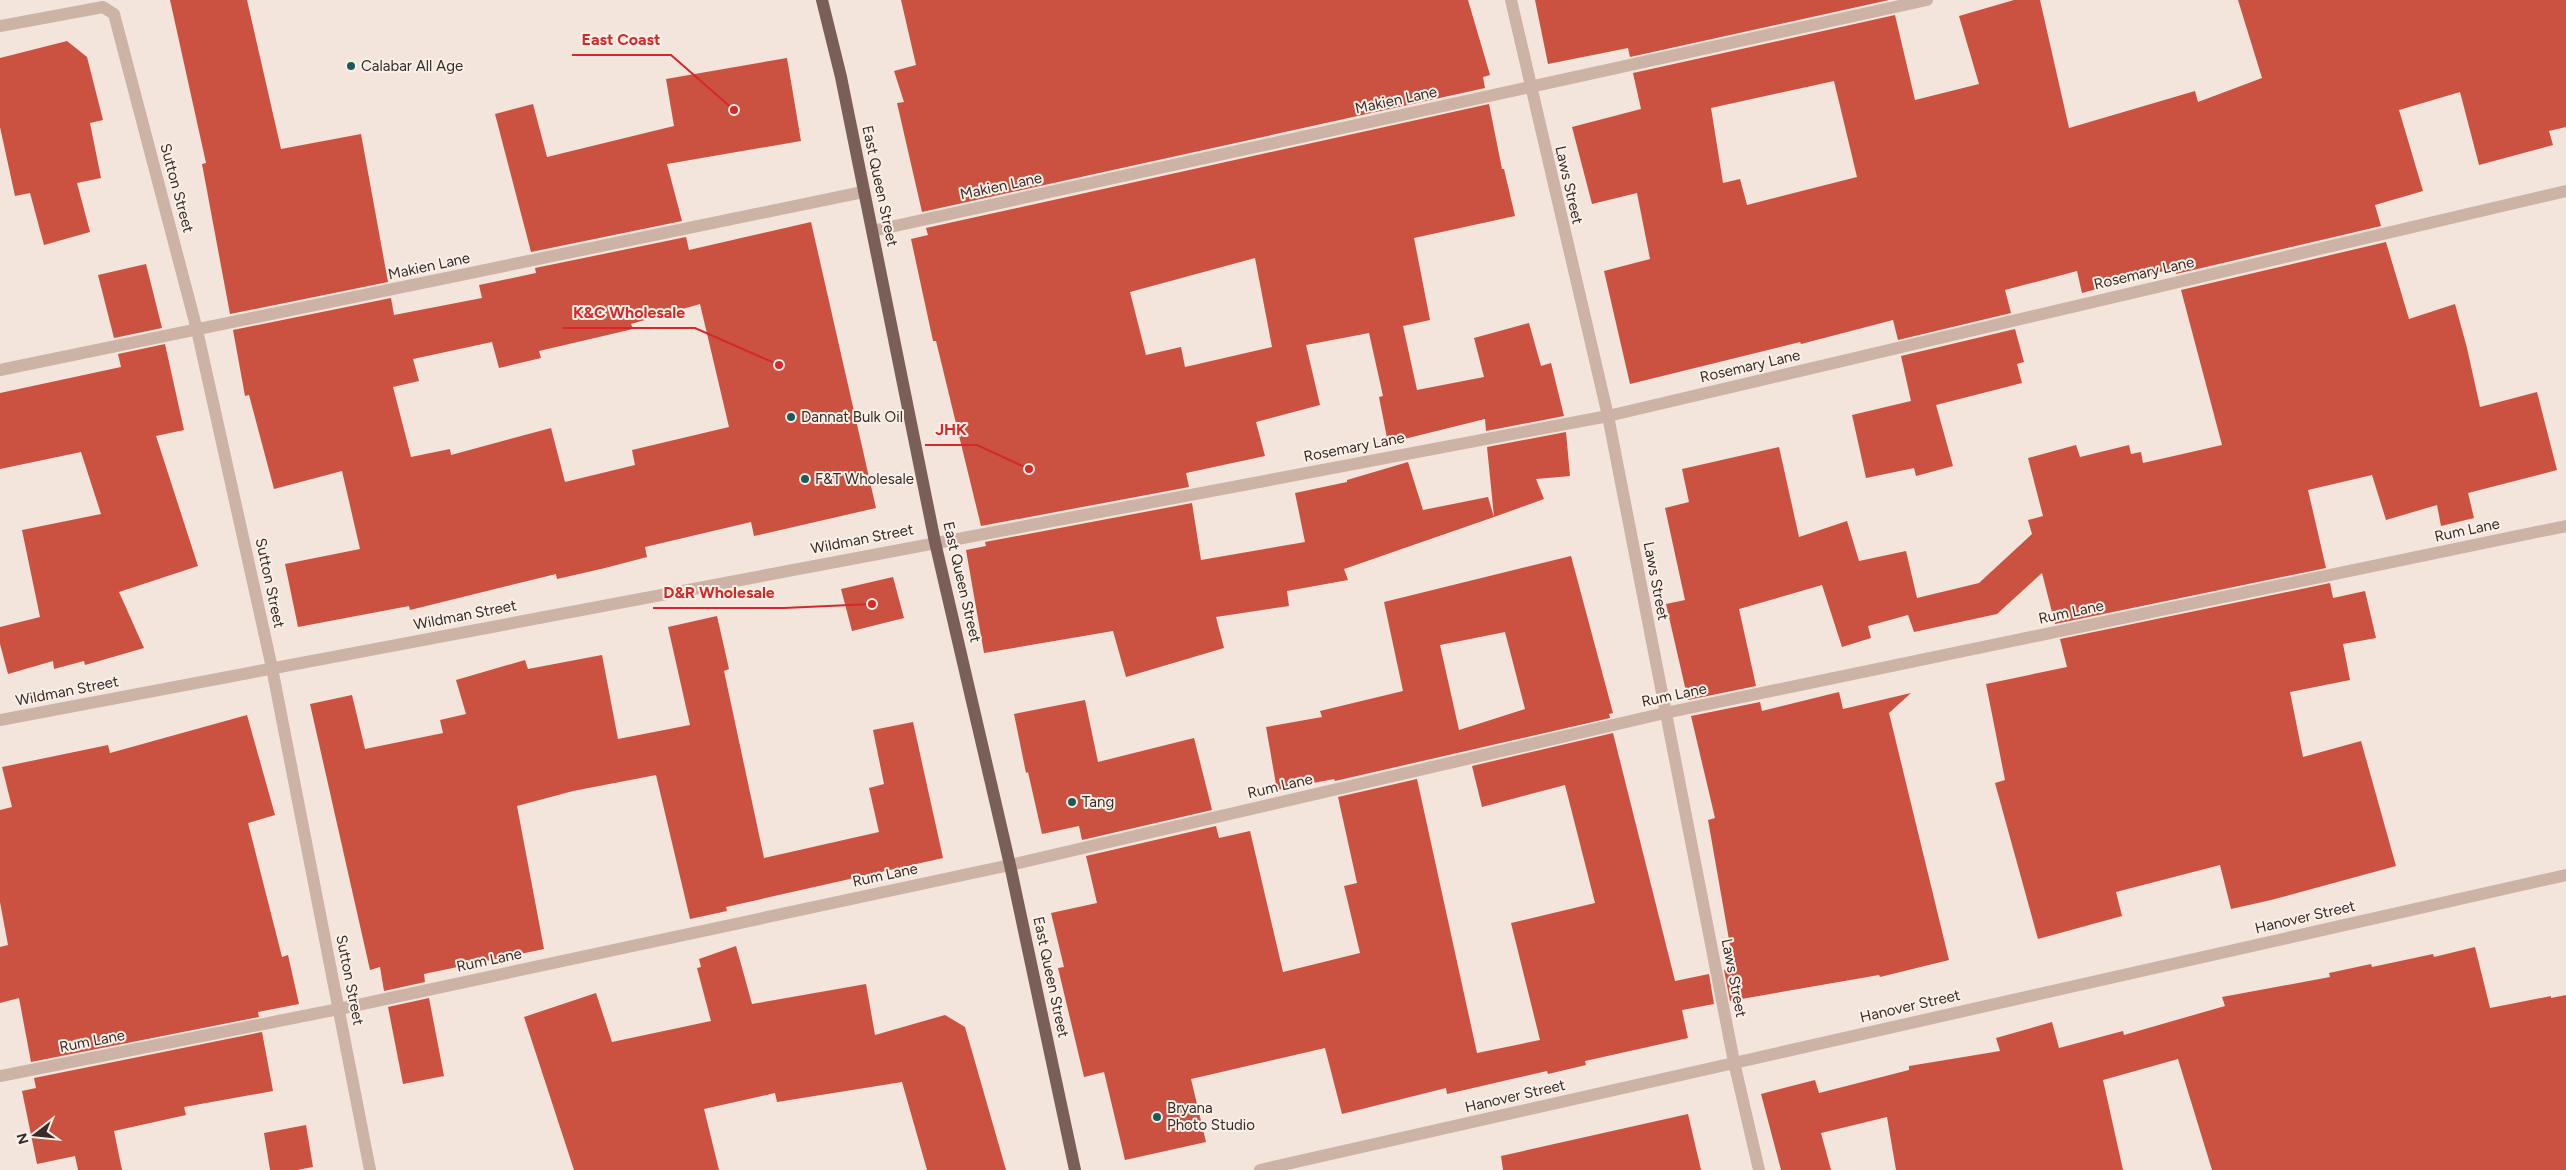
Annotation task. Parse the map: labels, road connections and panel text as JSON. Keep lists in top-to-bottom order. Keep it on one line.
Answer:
{"streets":{"main road":["East Queen Street"],"street":["Makien Lane","Laws Street","Sutton Street","Rosemary Lane","Rum Lane","Wildman Street","Hanover Street"]},"crossings":[["Makien Lane","Laws Street"],["Makien Lane","East Queen Street"],["Makien Lane","Sutton Street"],["Laws Street","Rosemary Lane"],["Laws Street","Rum Lane"],["Laws Street","Hanover Street"],["East Queen Street","Rosemary Lane"],["East Queen Street","Rum Lane"],["East Queen Street","Wildman Street"],["Sutton Street","Rum Lane"],["Sutton Street","Wildman Street"],["Rosemary Lane","Wildman Street"]],"places":["Calabar All Age","East Coast","K&C Wholesale","Dannat Bulk Oil","JHK","F&T Wholesale","D&R Wholesale","Tang","Bryana Photo Studio"],"north":"left"}
